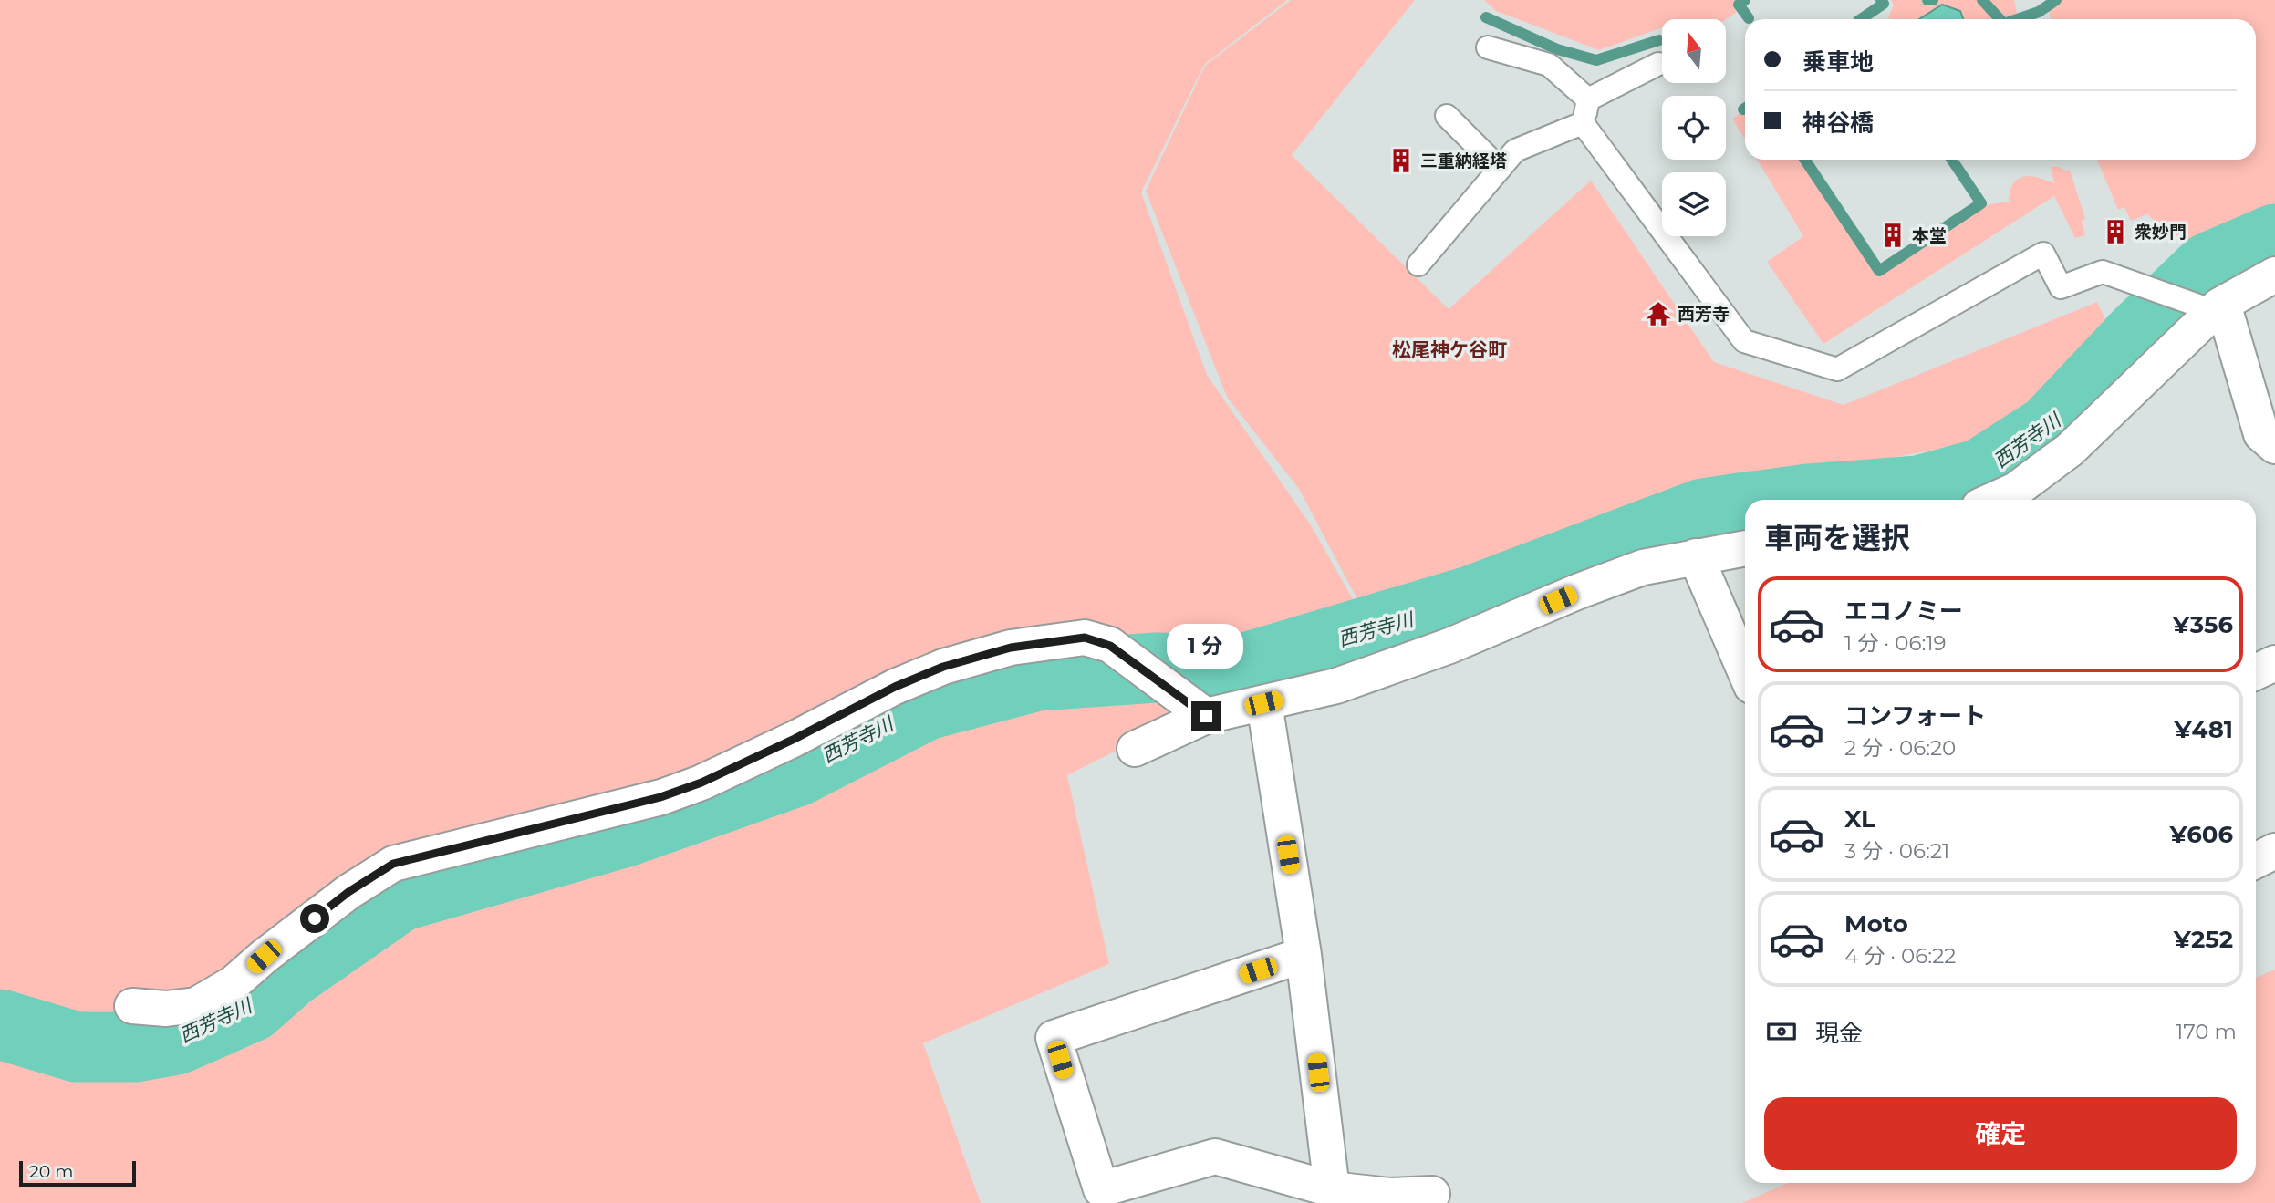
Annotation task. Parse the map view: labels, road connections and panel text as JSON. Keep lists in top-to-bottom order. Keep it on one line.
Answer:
{"districts":["松尾神ケ谷町"],"water":["西芳寺川"],"places":{"building":["三重納経塔","衆妙門","本堂"],"temple":["西芳寺"]},"scale_bar":"20 m","north":"top","page":{"banner":["乗車地","神谷橋"],"heading":"車両を選択","list":[{"name":"エコノミー","note":"1 分 · 06:19","value":"¥356"},{"name":"コンフォート","note":"2 分 · 06:20","value":"¥481"},{"name":"XL","note":"3 分 · 06:21","value":"¥606"},{"name":"Moto","note":"4 分 · 06:22","value":"¥252"}],"bubble":"1 分","pay":["現金","170 m"],"buttons":"確定","scale":"20 m"}}
